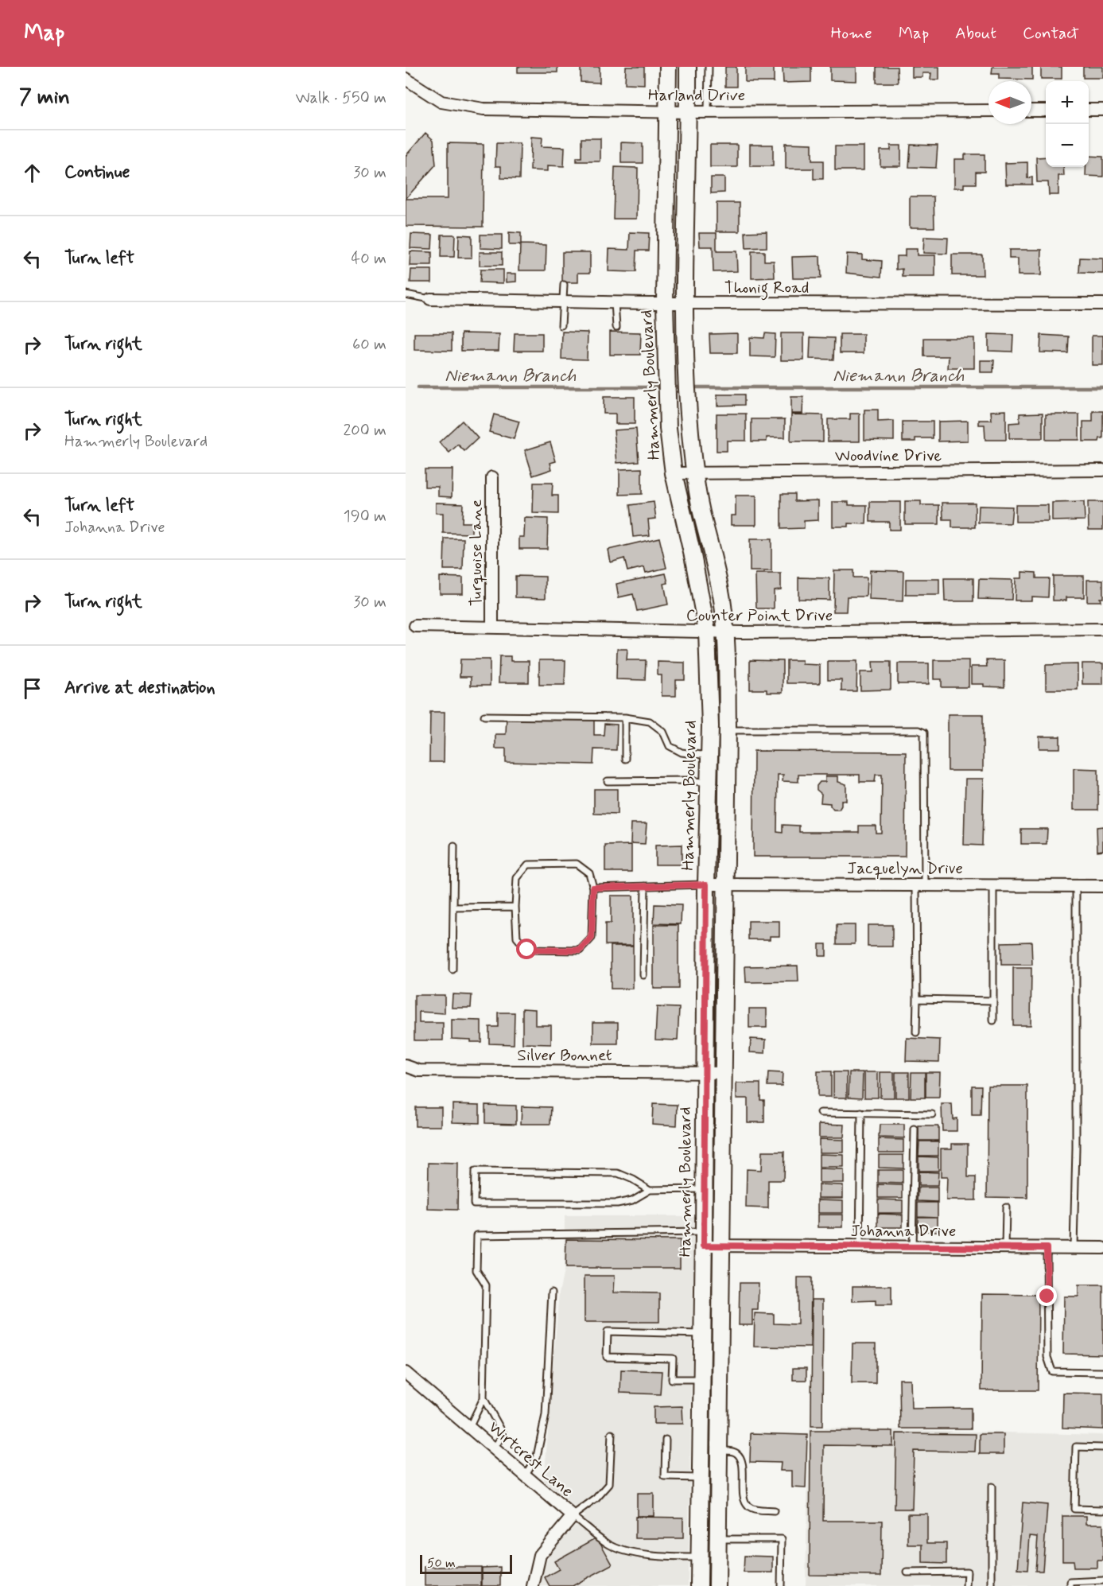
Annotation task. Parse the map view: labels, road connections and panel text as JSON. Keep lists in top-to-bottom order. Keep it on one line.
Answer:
{"streets":{"main road":["Hammerly Boulevard"],"street":["Harland Drive","Thonig Road","Woodvine Drive","Turquoise Lane","Counter Point Drive","Jacquelyn Drive","Silver Bonnet","Johanna Drive","Wirtcrest Lane"]},"crossings":[["Harland Drive","Hammerly Boulevard"],["Thonig Road","Hammerly Boulevard"],["Hammerly Boulevard","Woodvine Drive"],["Hammerly Boulevard","Counter Point Drive"],["Hammerly Boulevard","Jacquelyn Drive"],["Hammerly Boulevard","Silver Bonnet"],["Hammerly Boulevard","Johanna Drive"],["Turquoise Lane","Counter Point Drive"]],"water":["Niemann Branch"],"scale_bar":"50 m","north":"left","page":{"header":"Map","nav":["Home","Map","About","Contact"],"heading":["7 min","Walk · 550 m"],"map_buttons":["+","−"],"list":[["Continue","30 m"],["Turn left","40 m"],["Turn right","60 m"],["Turn right","Hammerly Boulevard","200 m"],["Turn left","Johanna Drive","190 m"],["Turn right","30 m"],"Arrive at destination"],"scale":"50 m"}}
